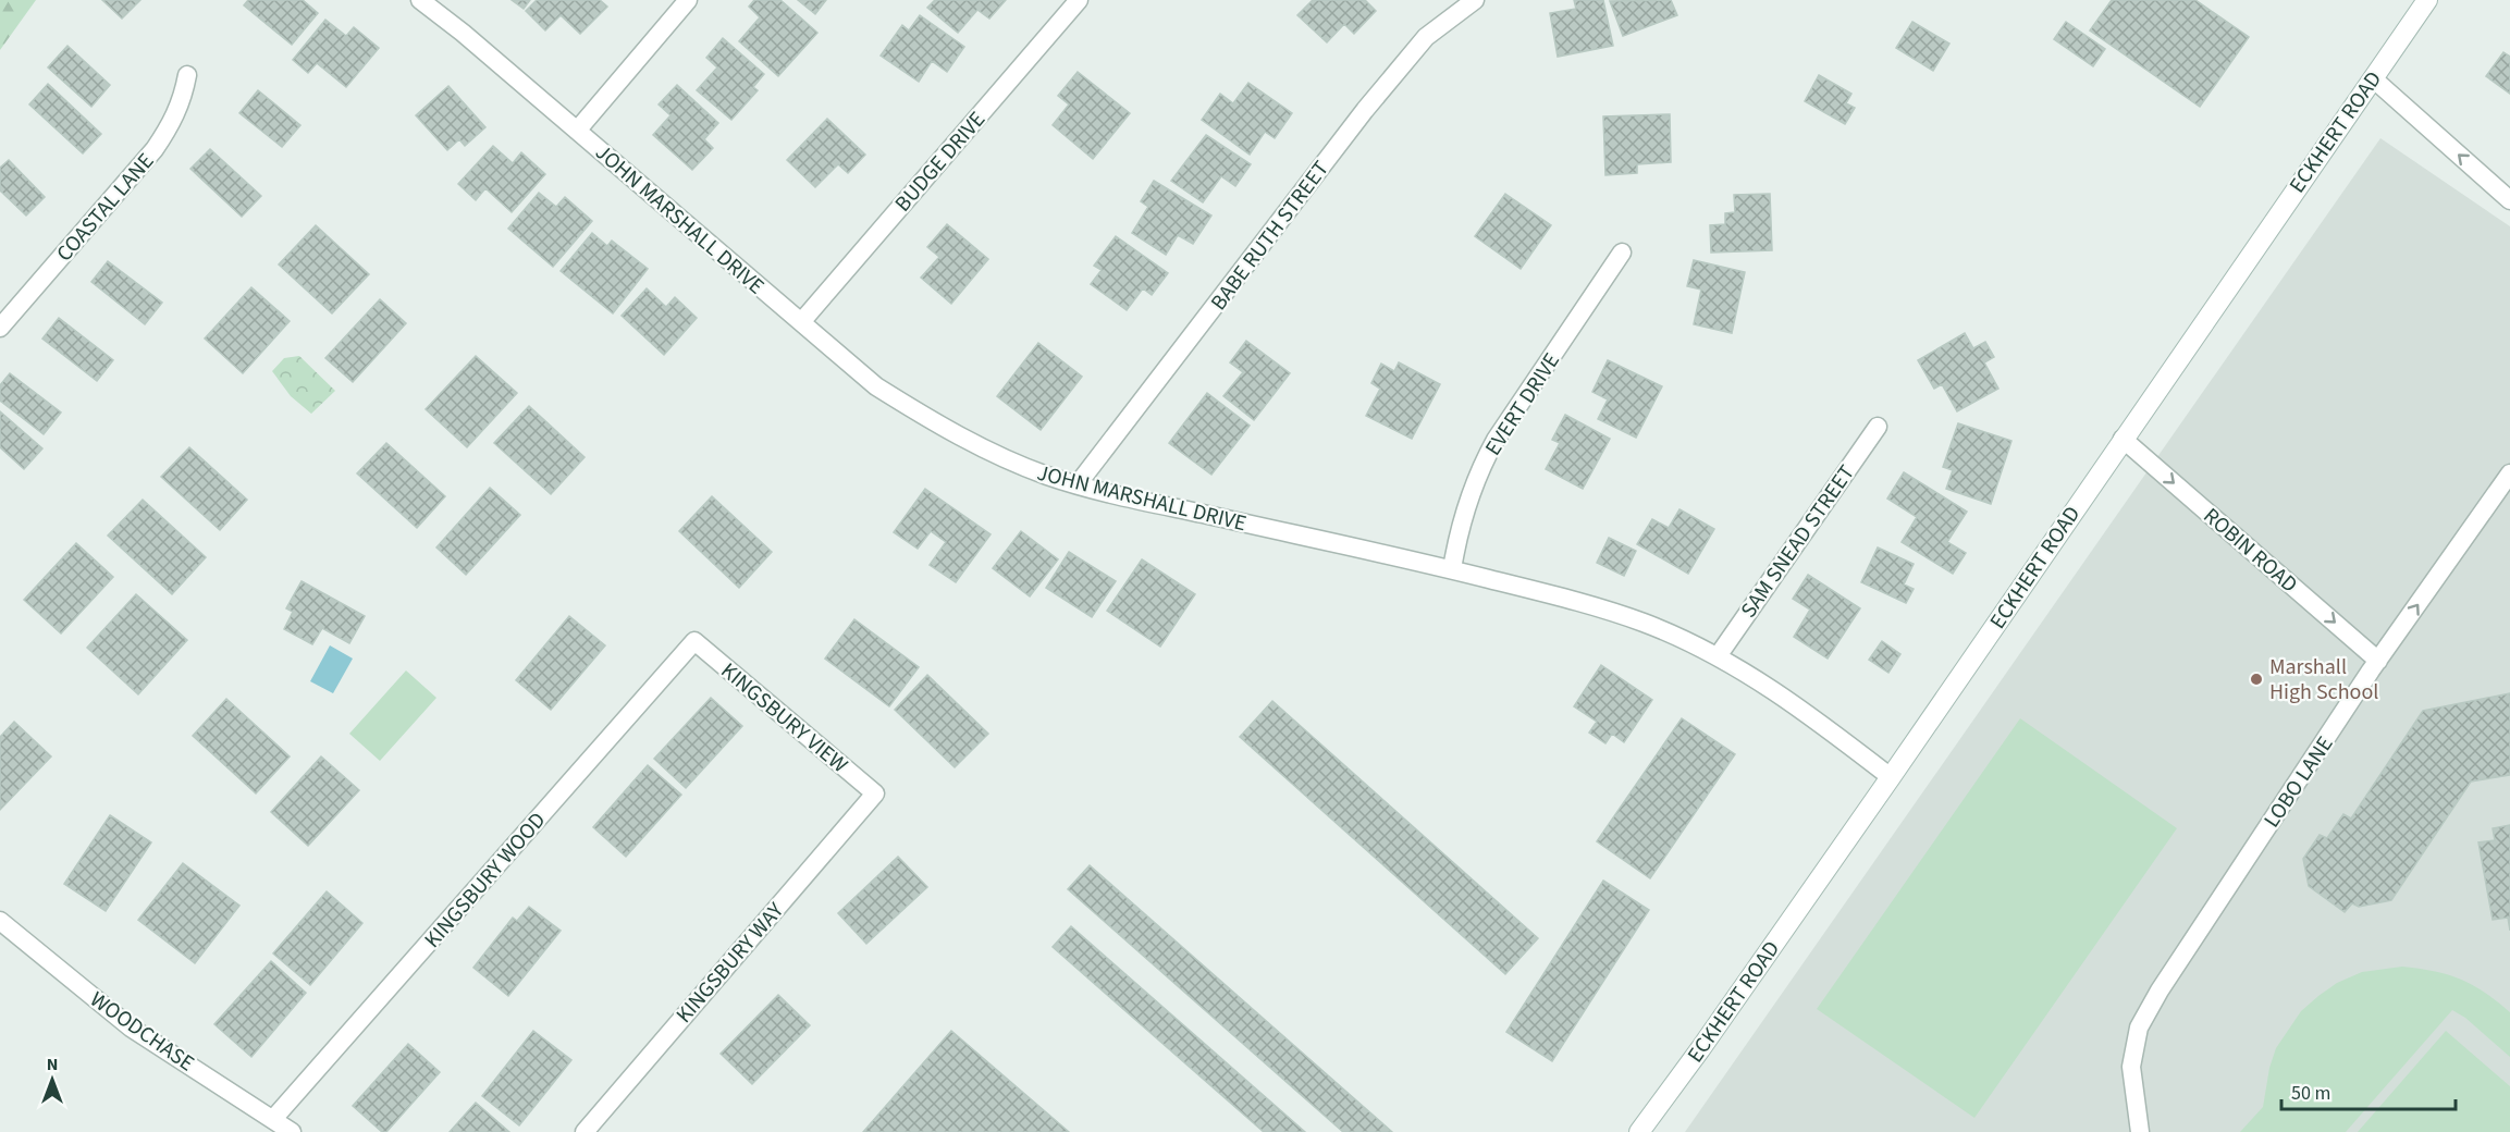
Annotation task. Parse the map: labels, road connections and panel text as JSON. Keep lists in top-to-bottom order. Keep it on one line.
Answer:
{"streets":{"main road":["ECKHERT ROAD"],"street":["BUDGE DRIVE","COASTAL LANE","JOHN MARSHALL DRIVE","BABE RUTH STREET","EVERT DRIVE","SAM SNEAD STREET","ROBIN ROAD","KINGSBURY VIEW","LOBO LANE","KINGSBURY WOOD","KINGSBURY WAY","WOODCHASE"]},"crossings":[["ECKHERT ROAD","JOHN MARSHALL DRIVE"],["ECKHERT ROAD","ROBIN ROAD"],["BUDGE DRIVE","JOHN MARSHALL DRIVE"],["JOHN MARSHALL DRIVE","BABE RUTH STREET"],["JOHN MARSHALL DRIVE","EVERT DRIVE"],["JOHN MARSHALL DRIVE","SAM SNEAD STREET"],["ROBIN ROAD","LOBO LANE"],["KINGSBURY VIEW","KINGSBURY WOOD"],["KINGSBURY VIEW","KINGSBURY WAY"],["KINGSBURY WOOD","WOODCHASE"]],"one_way":["ROBIN ROAD"],"places":["Marshall High School"],"scale_bar":"50 m","north":"top"}
